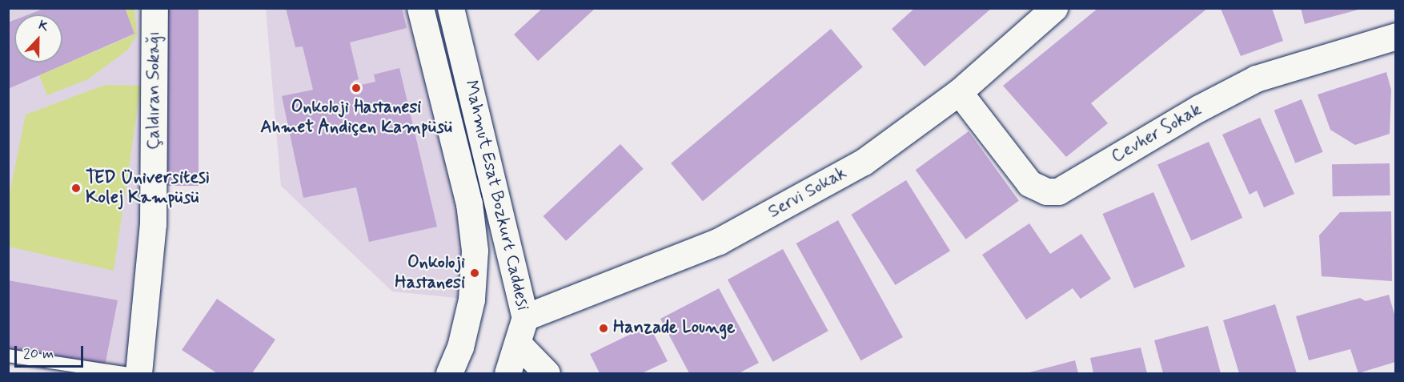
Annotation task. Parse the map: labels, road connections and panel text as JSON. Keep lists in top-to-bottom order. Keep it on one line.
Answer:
{"streets":{"street":["Çaldıran Sokağı","Cevher Sokak","Servi Sokak","Mahmut Esat Bozkurt Caddesi"]},"crossings":[["Cevher Sokak","Servi Sokak"],["Servi Sokak","Mahmut Esat Bozkurt Caddesi"]],"places":["Onkoloji Hastanesi Ahmet Andiçen Kampüsü","TED Üniversitesi Kolej Kampüsü","Onkoloji Hastanesi","Hanzade Lounge"],"scale_bar":"20 m","north":"top"}
